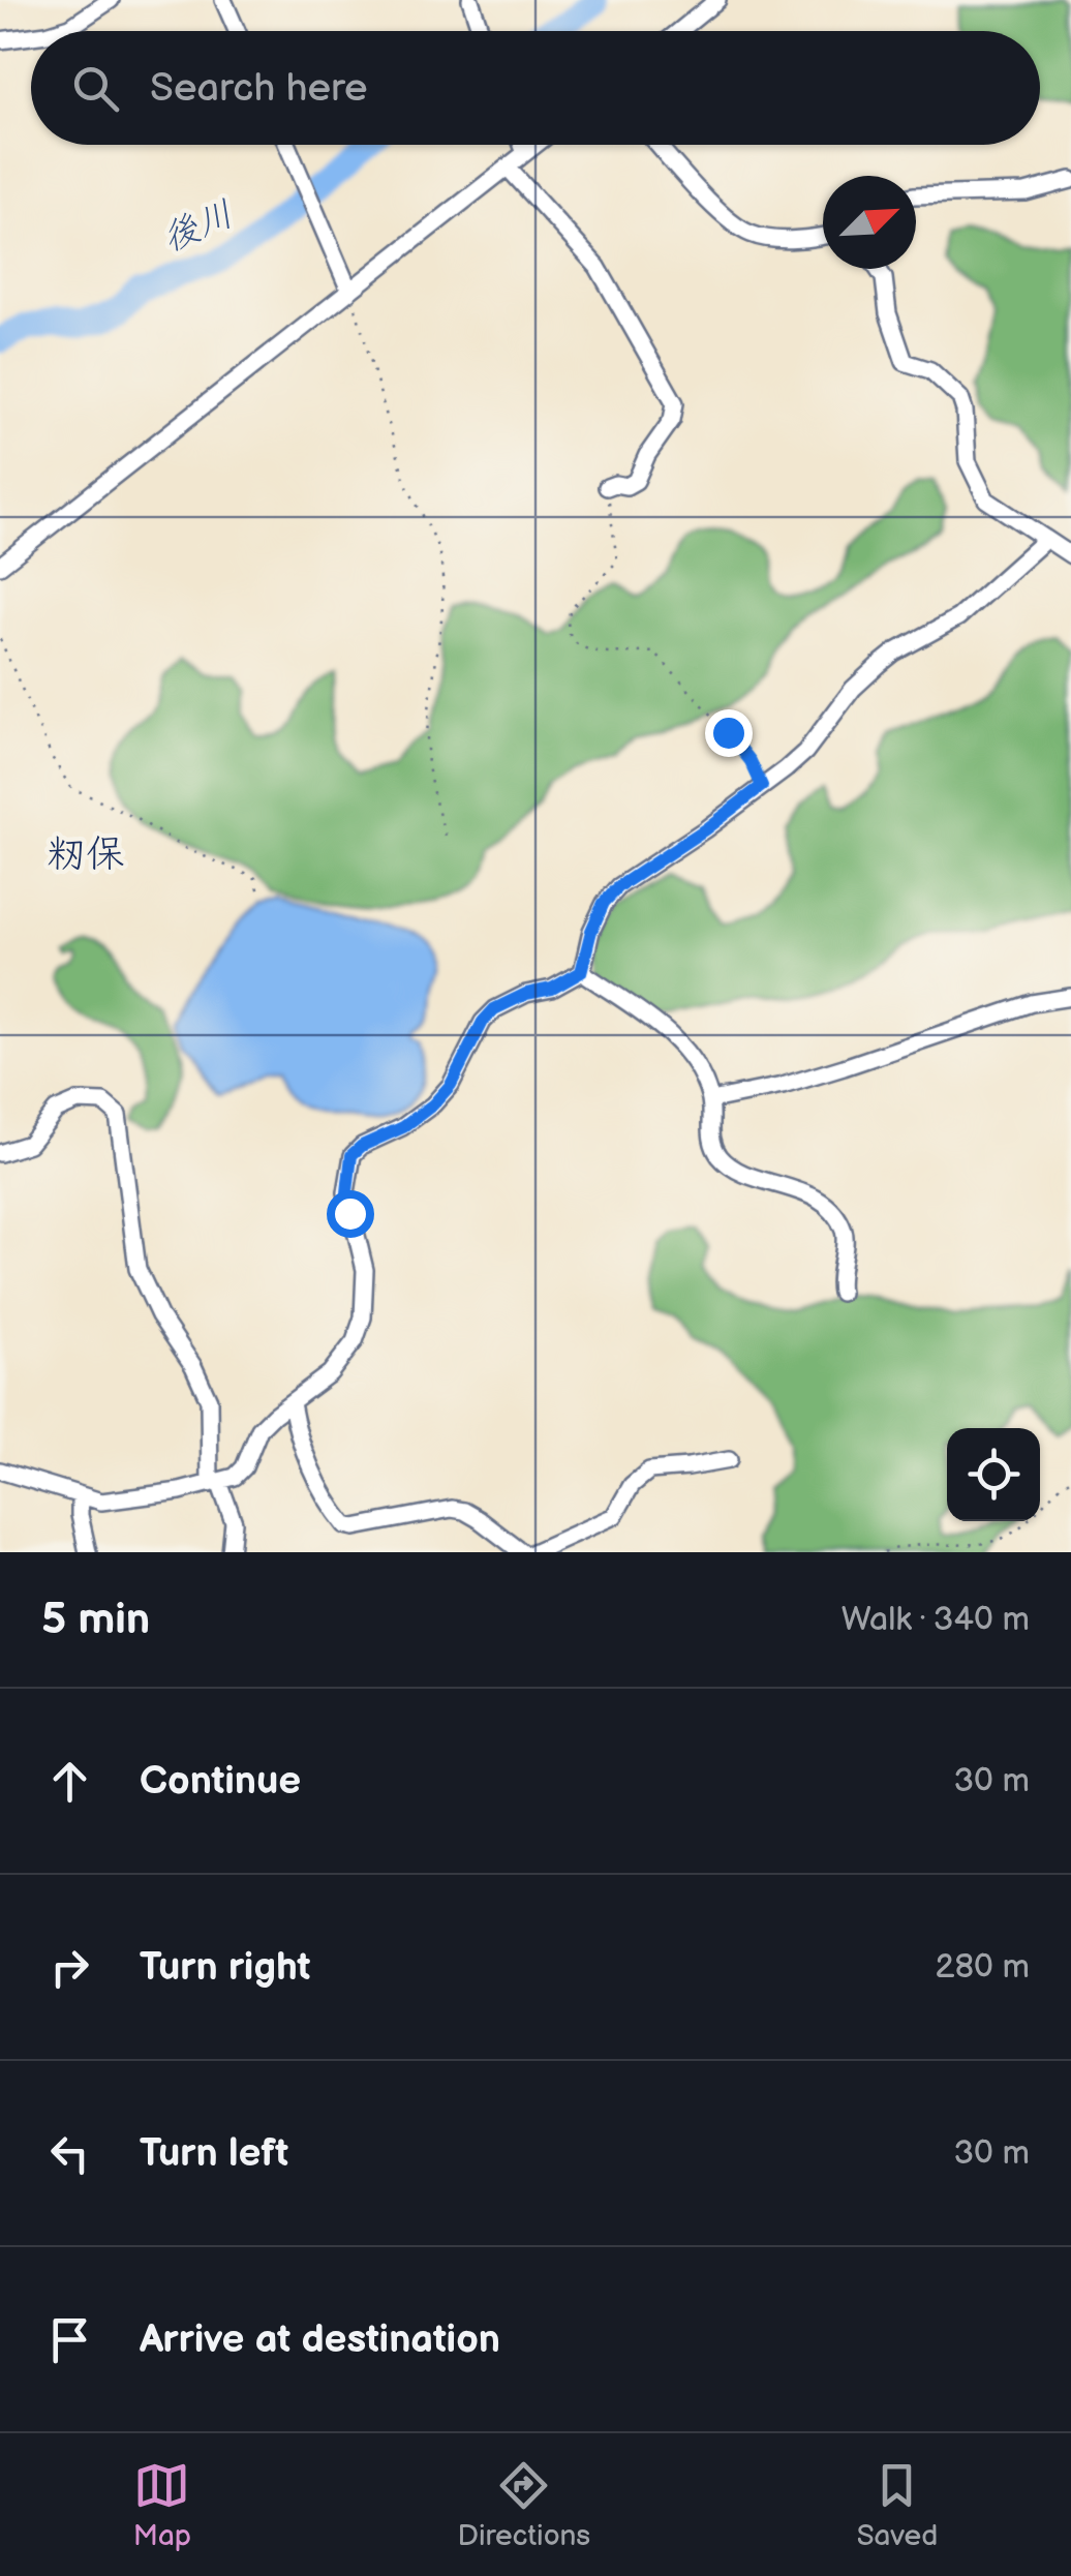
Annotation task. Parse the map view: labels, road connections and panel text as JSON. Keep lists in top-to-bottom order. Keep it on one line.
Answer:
{"districts":["籾保"],"water":["後川"],"north":"top right","page":{"search":"Search here","heading":["5 min","Walk · 340 m"],"list":[["Continue","30 m"],["Turn right","280 m"],["Turn left","30 m"],"Arrive at destination"],"nav":["Map","Directions","Saved"]}}
